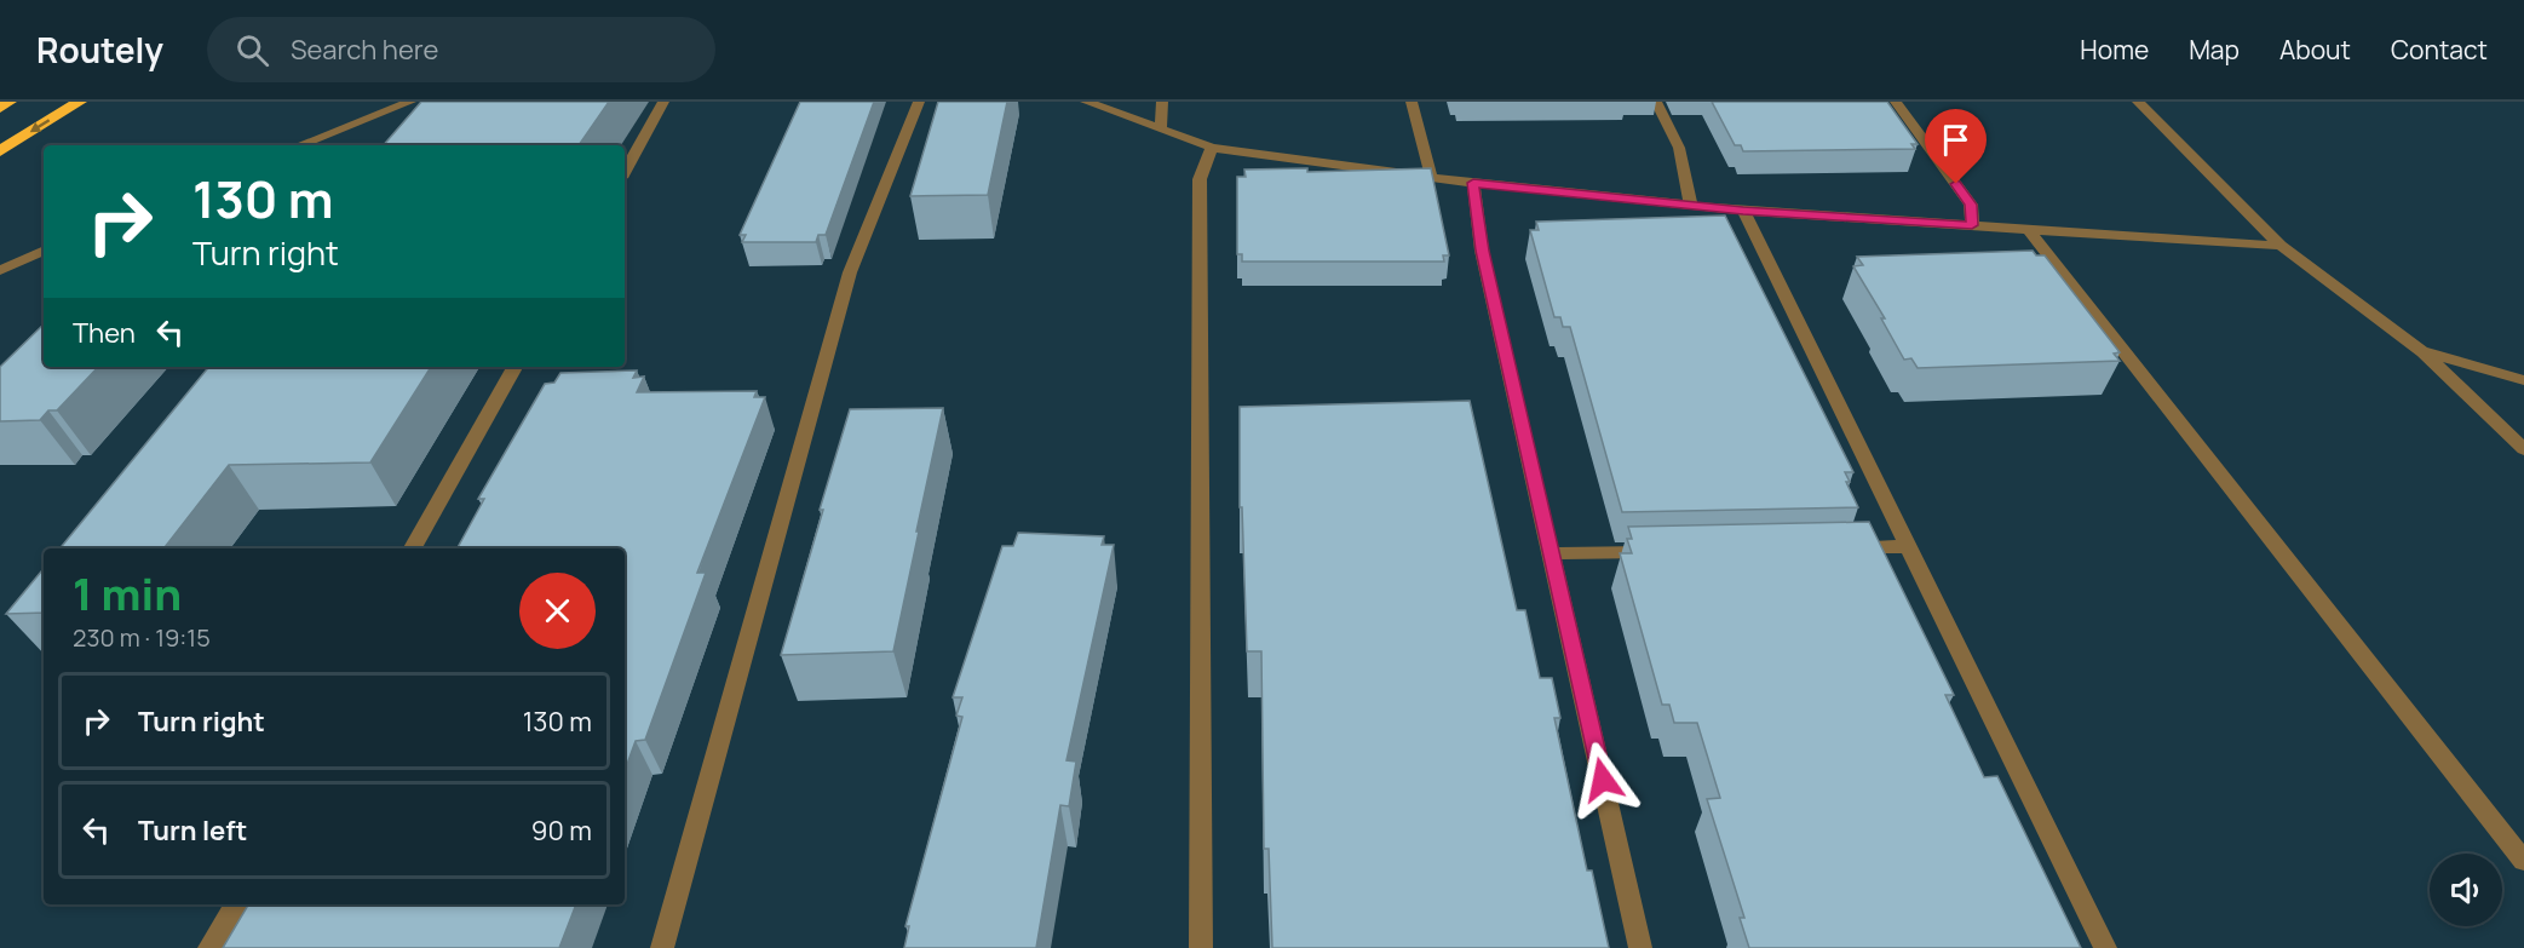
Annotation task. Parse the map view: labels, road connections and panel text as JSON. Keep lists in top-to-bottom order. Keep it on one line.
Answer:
{"page":{"header":"Routely","search":"Search here","nav":["Home","Map","About","Contact"],"turn":["130 m","Turn right"],"then":"Then","heading":["1 min","230 m · 19:15"],"list":[{"name":"Turn right","value":"130 m"},{"name":"Turn left","value":"90 m"}]}}
